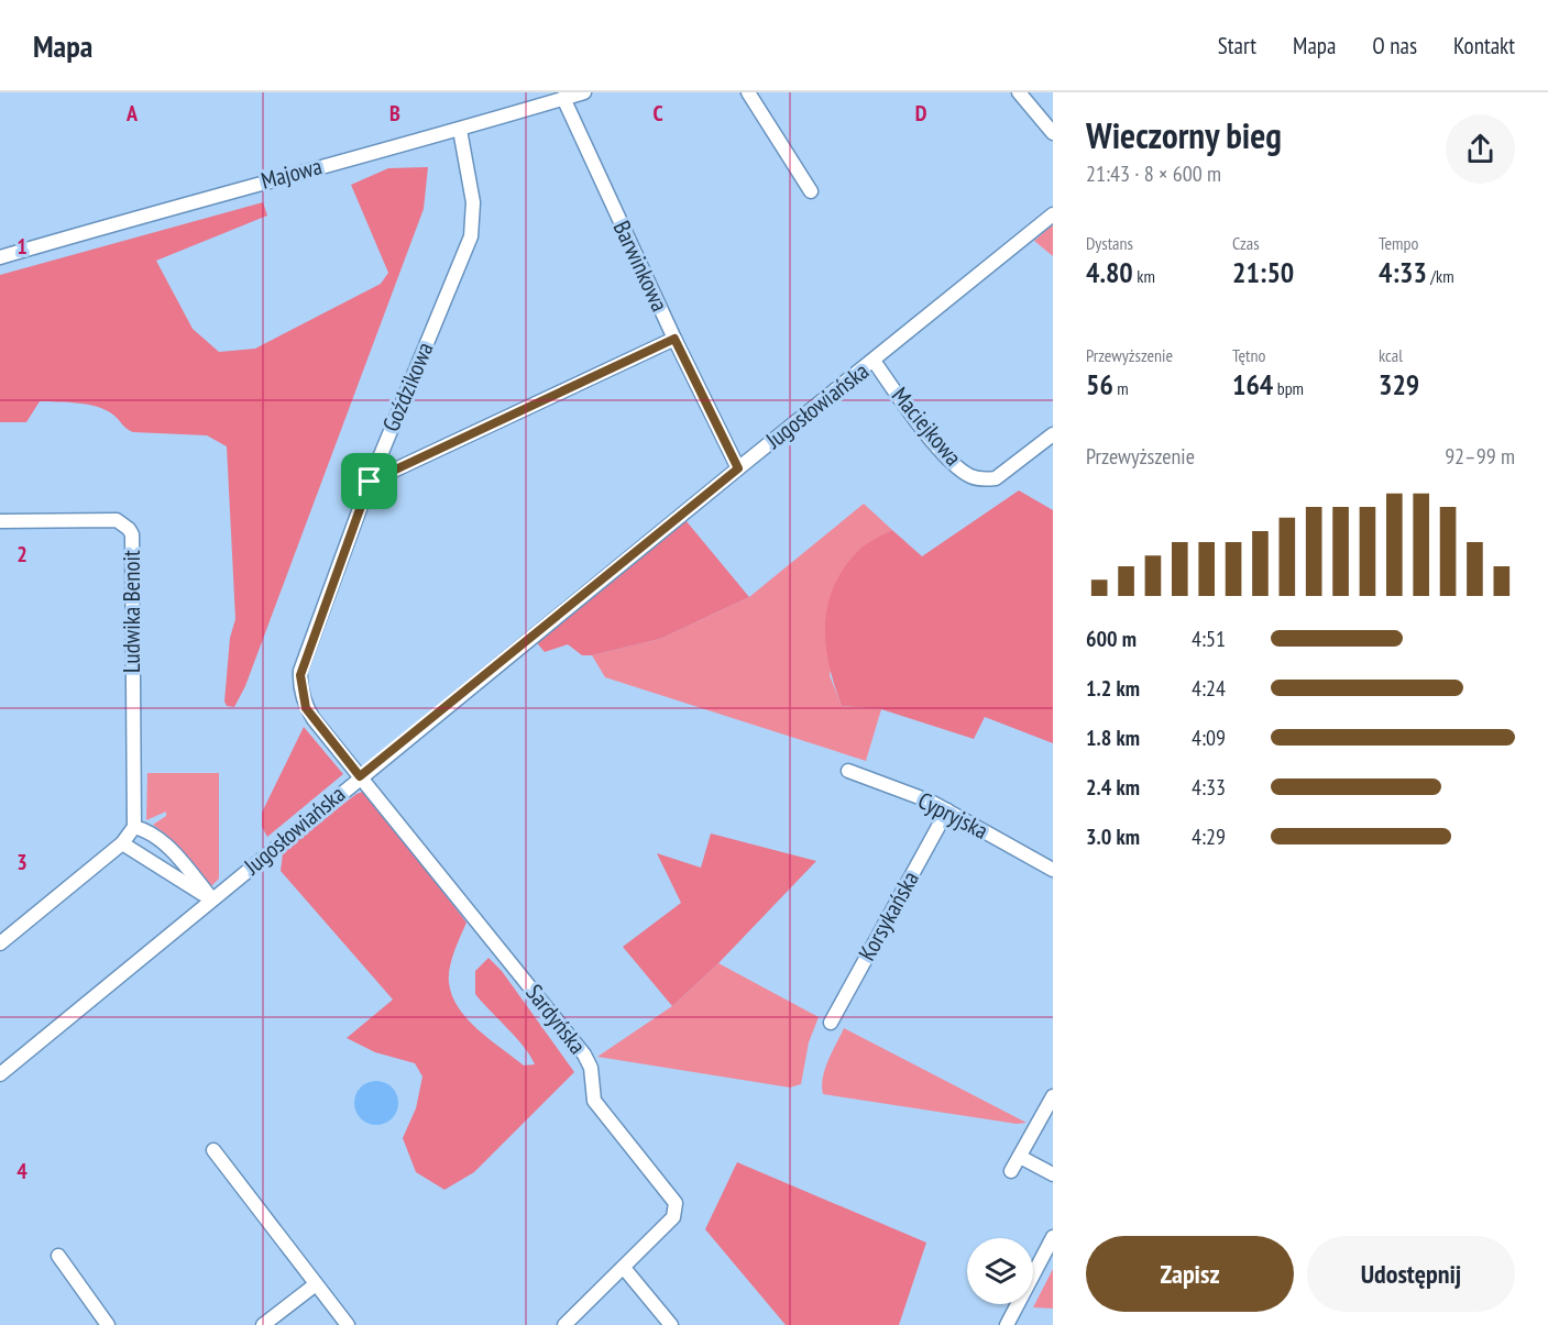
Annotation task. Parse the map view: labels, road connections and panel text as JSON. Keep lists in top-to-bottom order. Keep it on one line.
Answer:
{"streets":{"street":["Majowa","Barwinkowa","Goździkowa","Jugosłowiańska","Maciejkowa","Ludwika Benoit","Cypryjska","Korsykańska","Sardyńska"]},"crossings":[["Majowa","Barwinkowa"],["Majowa","Goździkowa"],["Barwinkowa","Jugosłowiańska"],["Goździkowa","Jugosłowiańska"],["Goździkowa","Sardyńska"],["Jugosłowiańska","Maciejkowa"],["Jugosłowiańska","Sardyńska"],["Cypryjska","Korsykańska"]],"page":{"header":"Mapa","nav":["Start","Mapa","O nas","Kontakt"],"heading":["Wieczorny bieg","21:43 · 8 × 600 m"],"stats":[["Dystans","4.80 km"],["Czas","21:50"],["Tempo","4:33 /km"],["Przewyższenie","56 m"],["Tętno","164 bpm"],["kcal","329"]],"chart":["Przewyższenie","92–99 m"],"list":[{"name":"600 m","note":"4:51"},{"name":"1.2 km","note":"4:24"},{"name":"1.8 km","note":"4:09"},{"name":"2.4 km","note":"4:33"},{"name":"3.0 km","note":"4:29"}],"buttons":["Zapisz","Udostępnij"]},"grid":{"columns":["A","B","C","D"],"rows":["1","2","3","4"]}}
